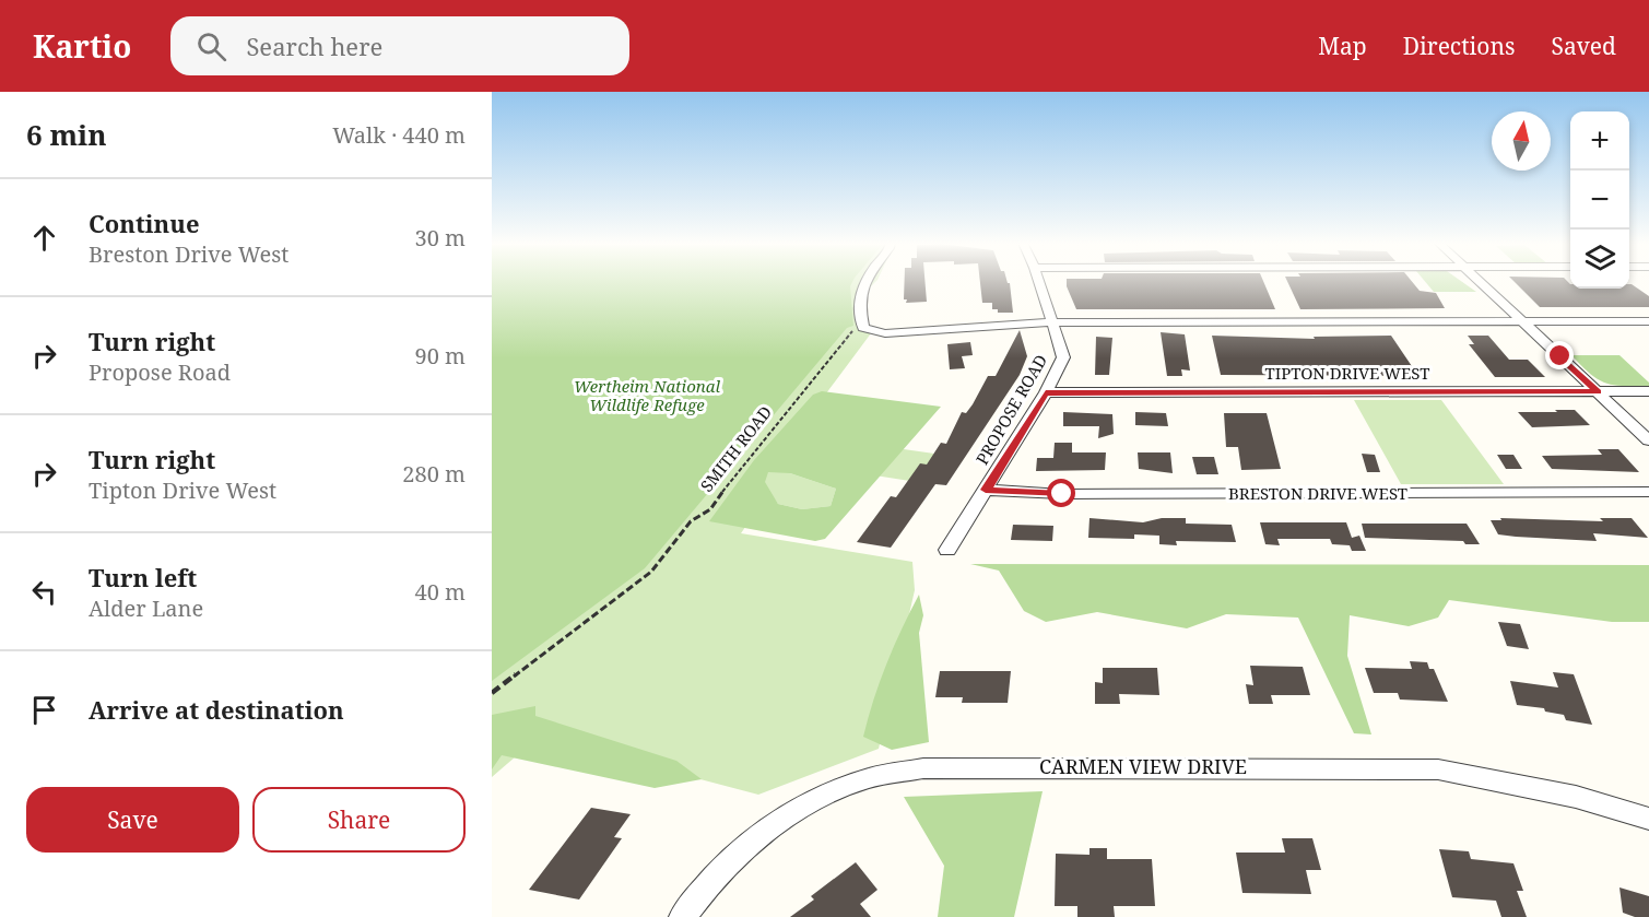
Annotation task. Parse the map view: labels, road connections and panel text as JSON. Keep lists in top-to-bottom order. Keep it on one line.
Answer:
{"streets":{"street":["TIPTON DRIVE WEST","PROPOSE ROAD","BRESTON DRIVE WEST","CARMEN VIEW DRIVE"],"path":["SMITH ROAD"]},"crossings":[["TIPTON DRIVE WEST","PROPOSE ROAD"],["PROPOSE ROAD","BRESTON DRIVE WEST"]],"parks":["Wertheim National Wildlife Refuge"],"north":"top","page":{"header":"Kartio","search":"Search here","nav":["Map","Directions","Saved"],"heading":["6 min","Walk · 440 m"],"map_buttons":["+","−"],"list":[["Continue","Breston Drive West","30 m"],["Turn right","Propose Road","90 m"],["Turn right","Tipton Drive West","280 m"],["Turn left","Alder Lane","40 m"],"Arrive at destination"],"buttons":["Save","Share"]}}
